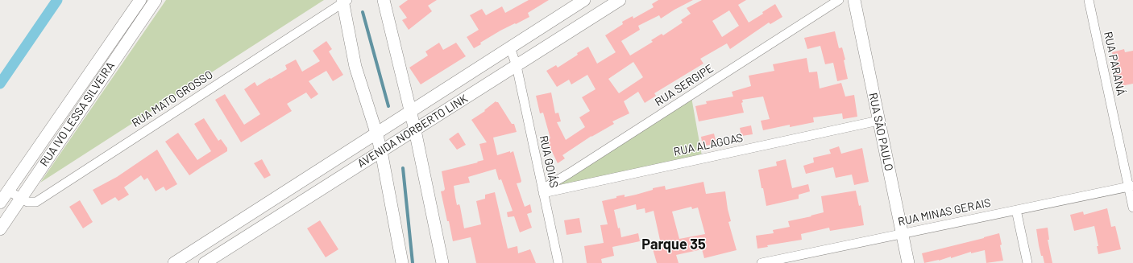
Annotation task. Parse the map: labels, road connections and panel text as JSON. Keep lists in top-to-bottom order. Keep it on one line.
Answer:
{"streets":{"street":["RUA PARANÁ","RUA SERGIPE","RUA MATO GROSSO","RUA IVO LESSA SILVEIRA","AVENIDA NORBERTO LINK","RUA SÃO PAULO","RUA ALAGOAS","RUA GOIÁS","RUA MINAS GERAIS"]},"crossings":[["RUA PARANÁ","RUA MINAS GERAIS"],["RUA SERGIPE","RUA ALAGOAS"],["RUA SERGIPE","RUA GOIÁS"],["RUA MATO GROSSO","RUA IVO LESSA SILVEIRA"],["AVENIDA NORBERTO LINK","RUA GOIÁS"],["RUA SÃO PAULO","RUA ALAGOAS"],["RUA SÃO PAULO","RUA MINAS GERAIS"],["RUA ALAGOAS","RUA GOIÁS"]],"districts":["Parque 35"]}
